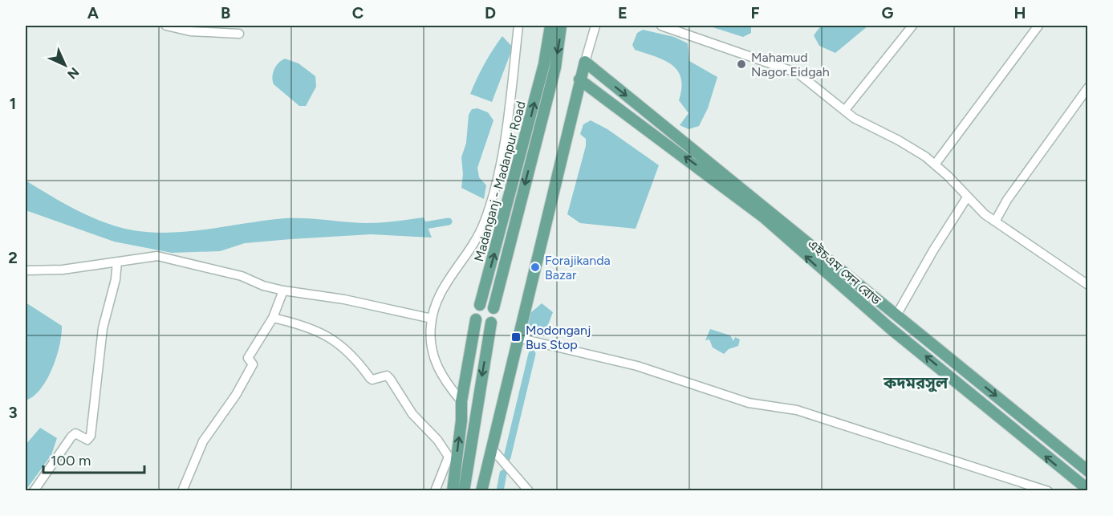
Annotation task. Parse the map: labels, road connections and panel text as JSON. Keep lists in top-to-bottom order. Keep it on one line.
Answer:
{"streets":{"main road":["Madanganj - Madanpur Road","এইচএম সেন রোড"]},"districts":["কদমরসুল"],"places":{"other":["Mahamud Nagor Eidgah","Forajikanda Bazar"],"transit":["Modonganj Bus Stop"]},"scale_bar":"100 m","north":"bottom right","grid":{"columns":["A","B","C","D","E","F","G","H"],"rows":["1","2","3"]}}
